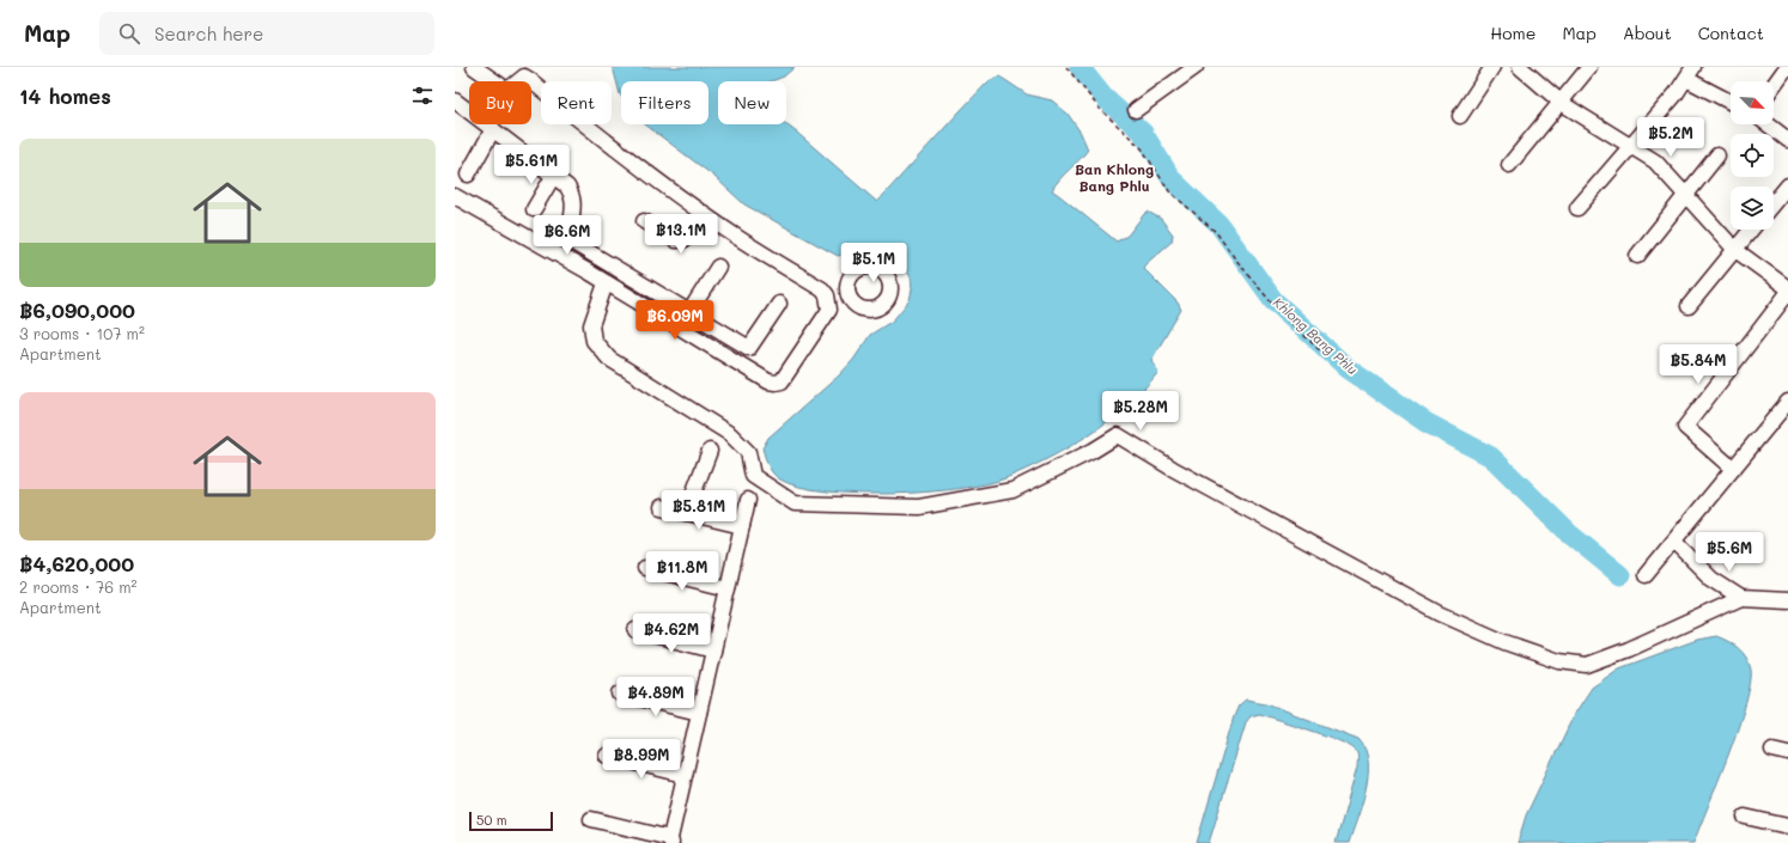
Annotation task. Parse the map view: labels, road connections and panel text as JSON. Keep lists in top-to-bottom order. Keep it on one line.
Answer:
{"districts":["Ban Khlong Bang Phlu"],"water":["Khlong Bang Phlu"],"scale_bar":"50 m","north":"bottom right","page":{"header":"Map","search":"Search here","nav":["Home","Map","About","Contact"],"heading":"14 homes","chip":["Buy","Rent","Filters","New"],"price":["฿5.2M","฿5.61M","฿13.1M","฿6.6M","฿5.1M","฿6.09M","฿5.84M","฿5.28M","฿5.81M","฿5.6M","฿11.8M","฿4.62M","฿4.89M","฿8.99M"],"list":[{"name":"฿6,090,000","note":"3 rooms · 107 m² · Apartment"},{"name":"฿4,620,000","note":"2 rooms · 76 m² · Apartment"}],"scale":"50 m"}}
